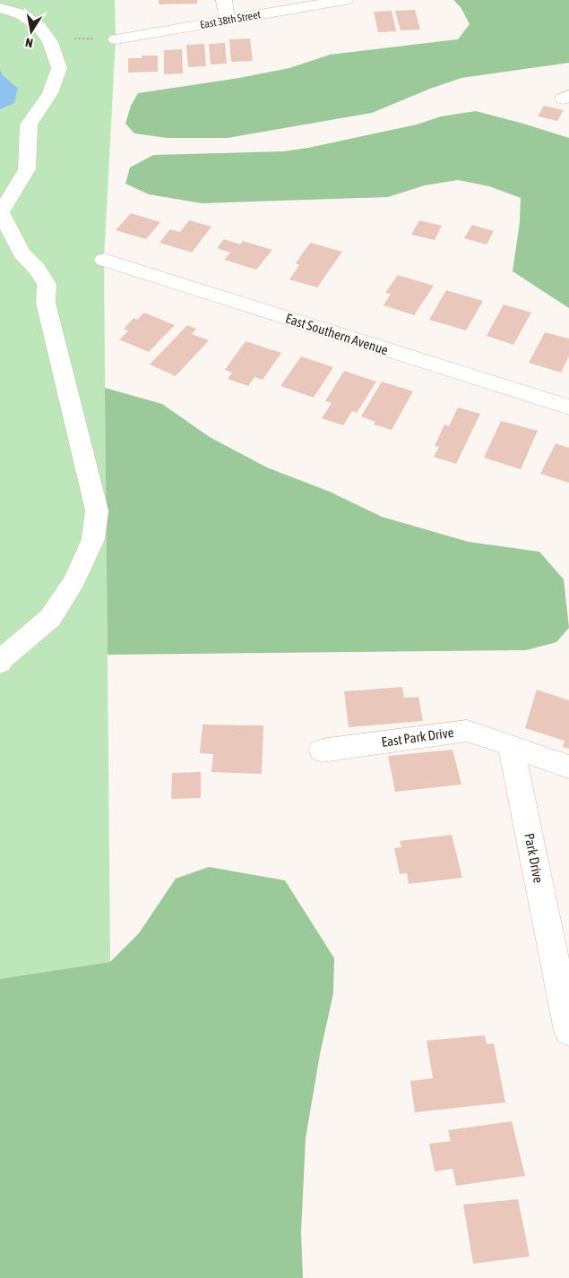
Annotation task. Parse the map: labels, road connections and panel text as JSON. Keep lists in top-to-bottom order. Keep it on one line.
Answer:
{"streets":{"street":["East 38th Street","East Southern Avenue","East Park Drive","Park Drive"]},"crossings":[["East Park Drive","Park Drive"]],"north":"bottom"}
